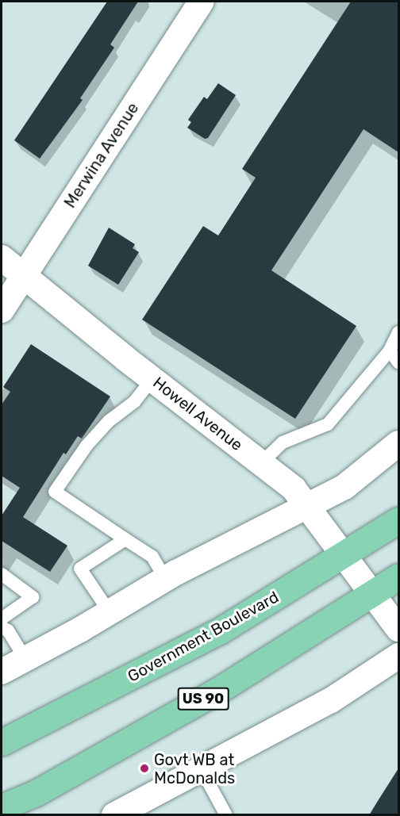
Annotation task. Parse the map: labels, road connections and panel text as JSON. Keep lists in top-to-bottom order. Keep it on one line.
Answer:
{"streets":{"main road":["Government Boulevard","US 90"],"street":["Merwina Avenue","Howell Avenue"]},"crossings":[["Merwina Avenue","Howell Avenue"],["Howell Avenue","Government Boulevard"],["Howell Avenue","US 90"]],"places":["Govt WB at McDonalds"]}
